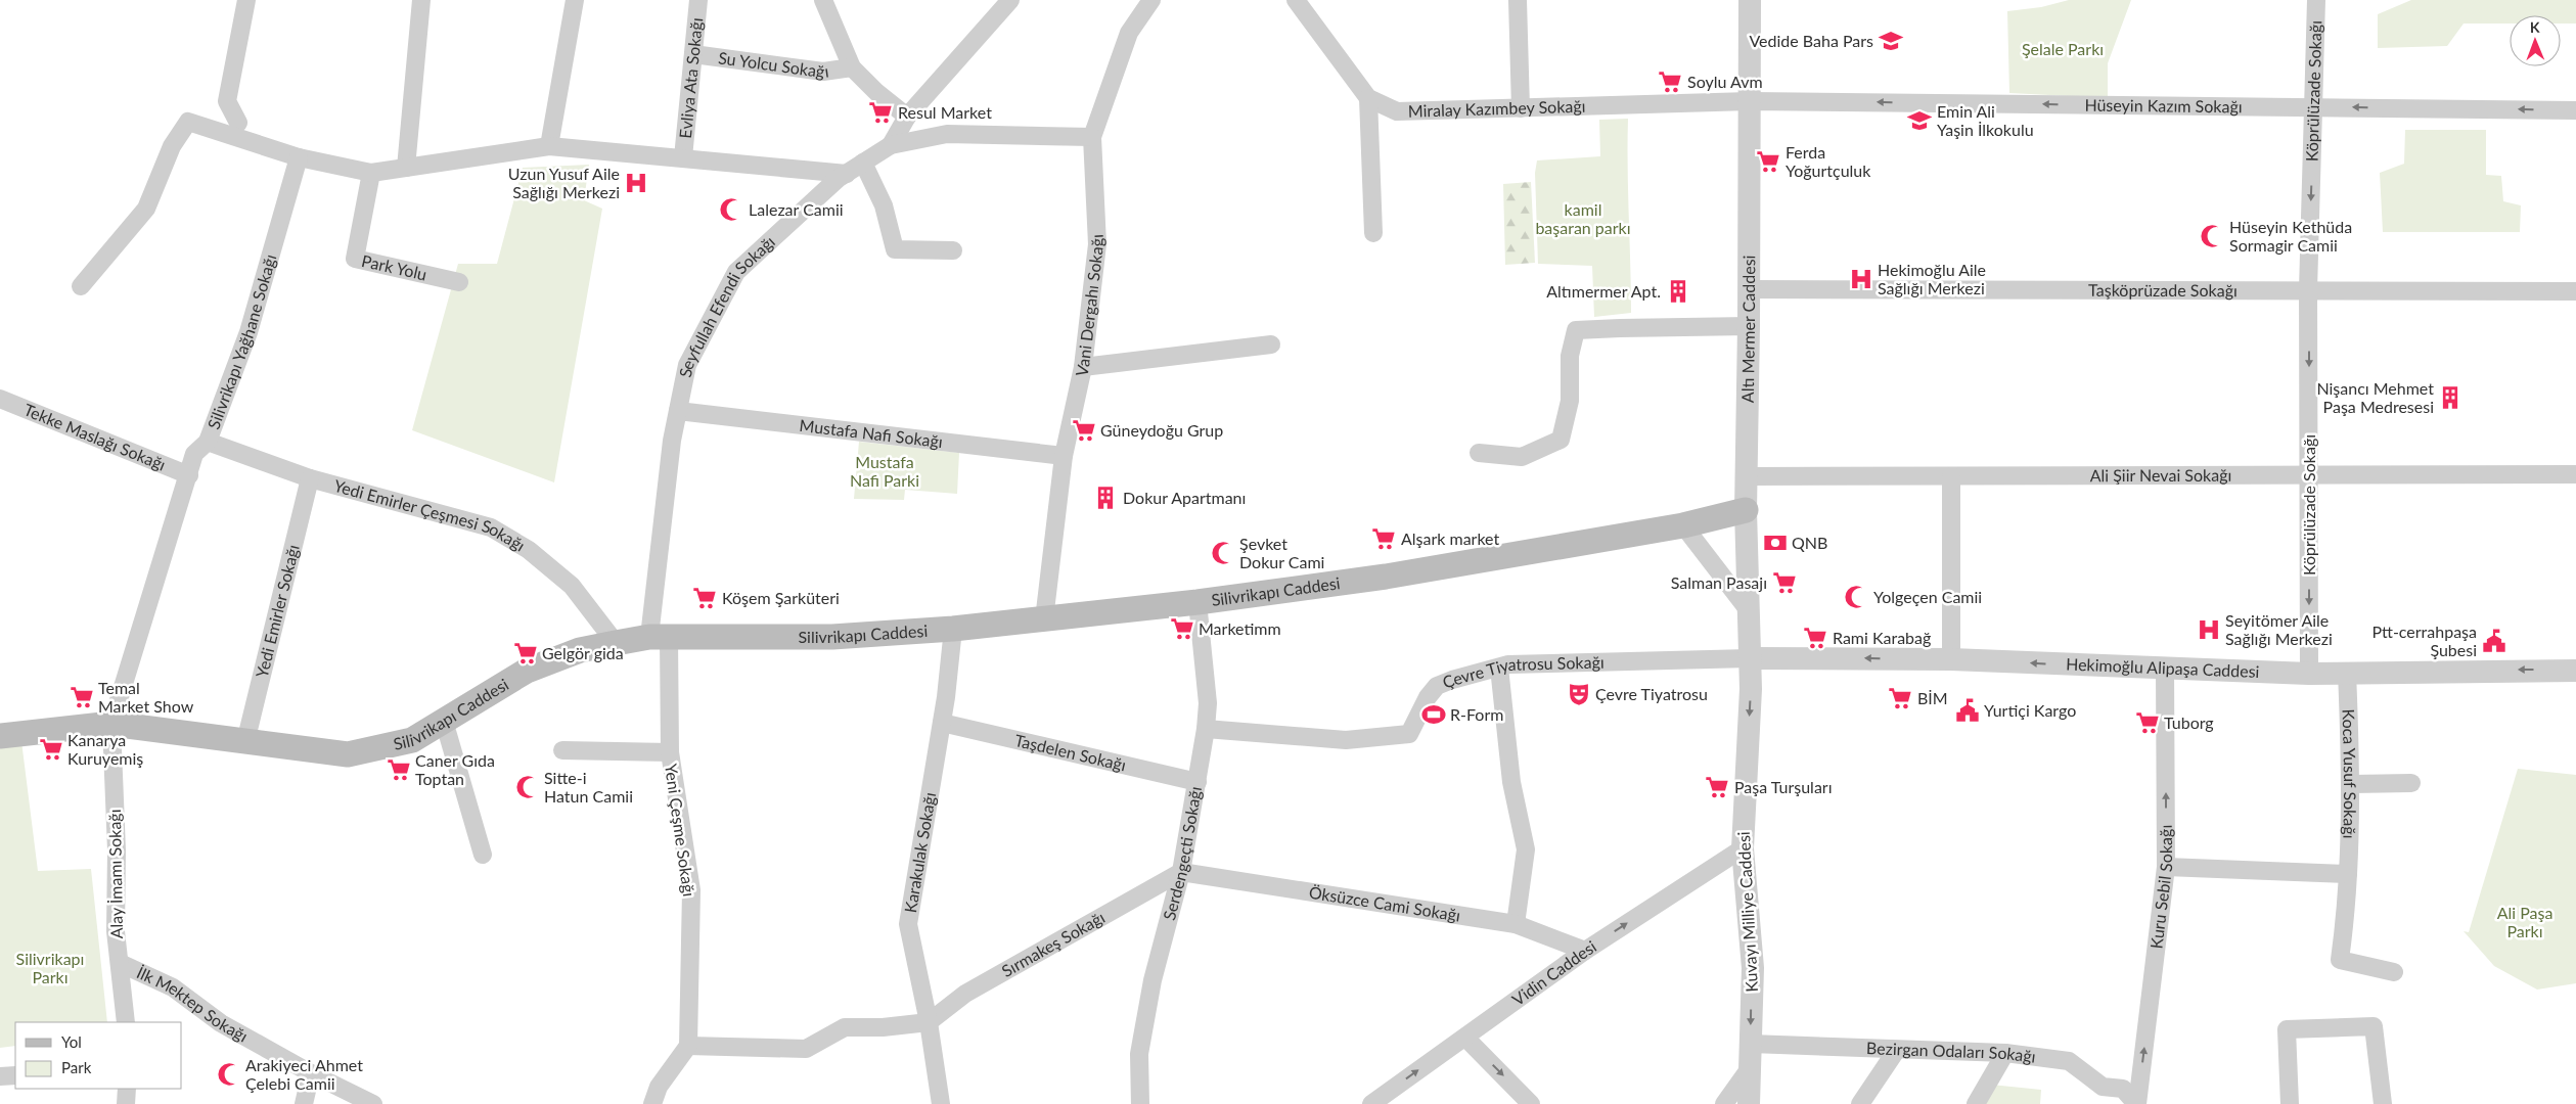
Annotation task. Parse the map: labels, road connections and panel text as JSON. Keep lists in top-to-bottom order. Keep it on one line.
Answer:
{"streets":{"main road":["Silivrikapı Caddesi"],"street":["Su Yolcu Sokağı","Evliya Ata Sokağı","Köprülüzade Sokağı","Hüseyin Kazım Sokağı","Miralay Kazımbey Sokağı","Park Yolu","Taşköprüzade Sokağı","Vani Dergahı Sokağı","Seyfullah Efendi Sokağı","Altı Mermer Caddesi","Silivrikapı Yağhane Sokağı","Mustafa Nafi Sokağı","Tekke Maslağı Sokağı","Ali Şiir Nevai Sokağı","Yedi Emirler Çeşmesi Sokağı","Yedi Emirler Sokağı","Hekimoğlu Alipaşa Caddesi","Çevre Tiyatrosu Sokağı","Taşdelen Sokağı","Koca Yusuf Sokağı","Yeni Çeşme Sokağı","Karakulak Sokağı","Serdengeçti Sokağı","Alay İmamı Sokağı","Kuru Sebil Sokağı","Öksüzce Cami Sokağı","Kuvayı Milliye Caddesi","Sırmakeş Sokağı","Vidin Caddesi","İlk Mektep Sokağı","Bezirgan Odaları Sokağı"]},"crossings":[["Su Yolcu Sokağı","Evliya Ata Sokağı"],["Köprülüzade Sokağı","Hüseyin Kazım Sokağı"],["Köprülüzade Sokağı","Taşköprüzade Sokağı"],["Köprülüzade Sokağı","Ali Şiir Nevai Sokağı"],["Köprülüzade Sokağı","Hekimoğlu Alipaşa Caddesi"],["Hüseyin Kazım Sokağı","Miralay Kazımbey Sokağı"],["Hüseyin Kazım Sokağı","Altı Mermer Caddesi"],["Miralay Kazımbey Sokağı","Altı Mermer Caddesi"],["Taşköprüzade Sokağı","Altı Mermer Caddesi"],["Vani Dergahı Sokağı","Seyfullah Efendi Sokağı"],["Vani Dergahı Sokağı","Mustafa Nafi Sokağı"],["Vani Dergahı Sokağı","Silivrikapı Caddesi"],["Seyfullah Efendi Sokağı","Mustafa Nafi Sokağı"],["Seyfullah Efendi Sokağı","Silivrikapı Caddesi"],["Seyfullah Efendi Sokağı","Yeni Çeşme Sokağı"],["Altı Mermer Caddesi","Ali Şiir Nevai Sokağı"],["Altı Mermer Caddesi","Silivrikapı Caddesi"],["Altı Mermer Caddesi","Hekimoğlu Alipaşa Caddesi"],["Altı Mermer Caddesi","Çevre Tiyatrosu Sokağı"],["Altı Mermer Caddesi","Kuvayı Milliye Caddesi"],["Silivrikapı Yağhane Sokağı","Tekke Maslağı Sokağı"],["Silivrikapı Yağhane Sokağı","Yedi Emirler Çeşmesi Sokağı"],["Silivrikapı Yağhane Sokağı","Silivrikapı Caddesi"],["Silivrikapı Yağhane Sokağı","Alay İmamı Sokağı"],["Yedi Emirler Çeşmesi Sokağı","Silivrikapı Caddesi"],["Yedi Emirler Çeşmesi Sokağı","Yedi Emirler Sokağı"],["Silivrikapı Caddesi","Yedi Emirler Sokağı"],["Silivrikapı Caddesi","Yeni Çeşme Sokağı"],["Silivrikapı Caddesi","Karakulak Sokağı"],["Silivrikapı Caddesi","Serdengeçti Sokağı"],["Silivrikapı Caddesi","Alay İmamı Sokağı"],["Hekimoğlu Alipaşa Caddesi","Çevre Tiyatrosu Sokağı"],["Hekimoğlu Alipaşa Caddesi","Koca Yusuf Sokağı"],["Hekimoğlu Alipaşa Caddesi","Kuru Sebil Sokağı"],["Hekimoğlu Alipaşa Caddesi","Kuvayı Milliye Caddesi"],["Çevre Tiyatrosu Sokağı","Serdengeçti Sokağı"],["Çevre Tiyatrosu Sokağı","Kuvayı Milliye Caddesi"],["Taşdelen Sokağı","Karakulak Sokağı"],["Taşdelen Sokağı","Serdengeçti Sokağı"],["Karakulak Sokağı","Sırmakeş Sokağı"],["Serdengeçti Sokağı","Öksüzce Cami Sokağı"],["Serdengeçti Sokağı","Sırmakeş Sokağı"],["Alay İmamı Sokağı","İlk Mektep Sokağı"],["Kuru Sebil Sokağı","Bezirgan Odaları Sokağı"],["Öksüzce Cami Sokağı","Sırmakeş Sokağı"],["Öksüzce Cami Sokağı","Vidin Caddesi"],["Kuvayı Milliye Caddesi","Vidin Caddesi"],["Kuvayı Milliye Caddesi","Bezirgan Odaları Sokağı"]],"one_way":["Köprülüzade Sokağı","Hüseyin Kazım Sokağı","Hekimoğlu Alipaşa Caddesi","Kuru Sebil Sokağı","Kuvayı Milliye Caddesi","Vidin Caddesi"],"parks":["Şelale Parkı","kamil başaran parkı","Mustafa Nafi Parki","Ali Paşa Parkı","Silivrikapı Parkı"],"places":{"school or university":["Vedide Baha Pars","Emin Ali Yaşin İlkokulu"],"supermarket":["Soylu Avm","Resul Market","Ferda Yoğurtçuluk","Güneydoğu Grup","Alşark market","Salman Pasajı","Köşem Şarküteri","Marketimm","Rami Karabağ","Gelgör gida","Temal Market Show","BİM","Tuborg","Kanarya Kuruyemiş","Caner Gıda Toptan","Paşa Turşuları"],"hospital":["Uzun Yusuf Aile Sağlığı Merkezi","Hekimoğlu Aile Sağlığı Merkezi","Seyitömer Aile Sağlığı Merkezi"],"mosque":["Lalezar Camii","Hüseyin Kethüda Sormagir Camii","Şevket Dokur Cami","Yolgeçen Camii","Sitte-i Hatun Camii","Arakiyeci Ahmet Çelebi Camii"],"building":["Altımermer Apt.","Nişancı Mehmet Paşa Medresesi","Dokur Apartmanı"],"bank":["QNB"],"public building":["Ptt-cerrahpaşa Şubesi","Yurtiçi Kargo"],"theatre":["Çevre Tiyatrosu"],"sports":["R-Form"]},"legend":["Yol","Park"],"north":"top"}
